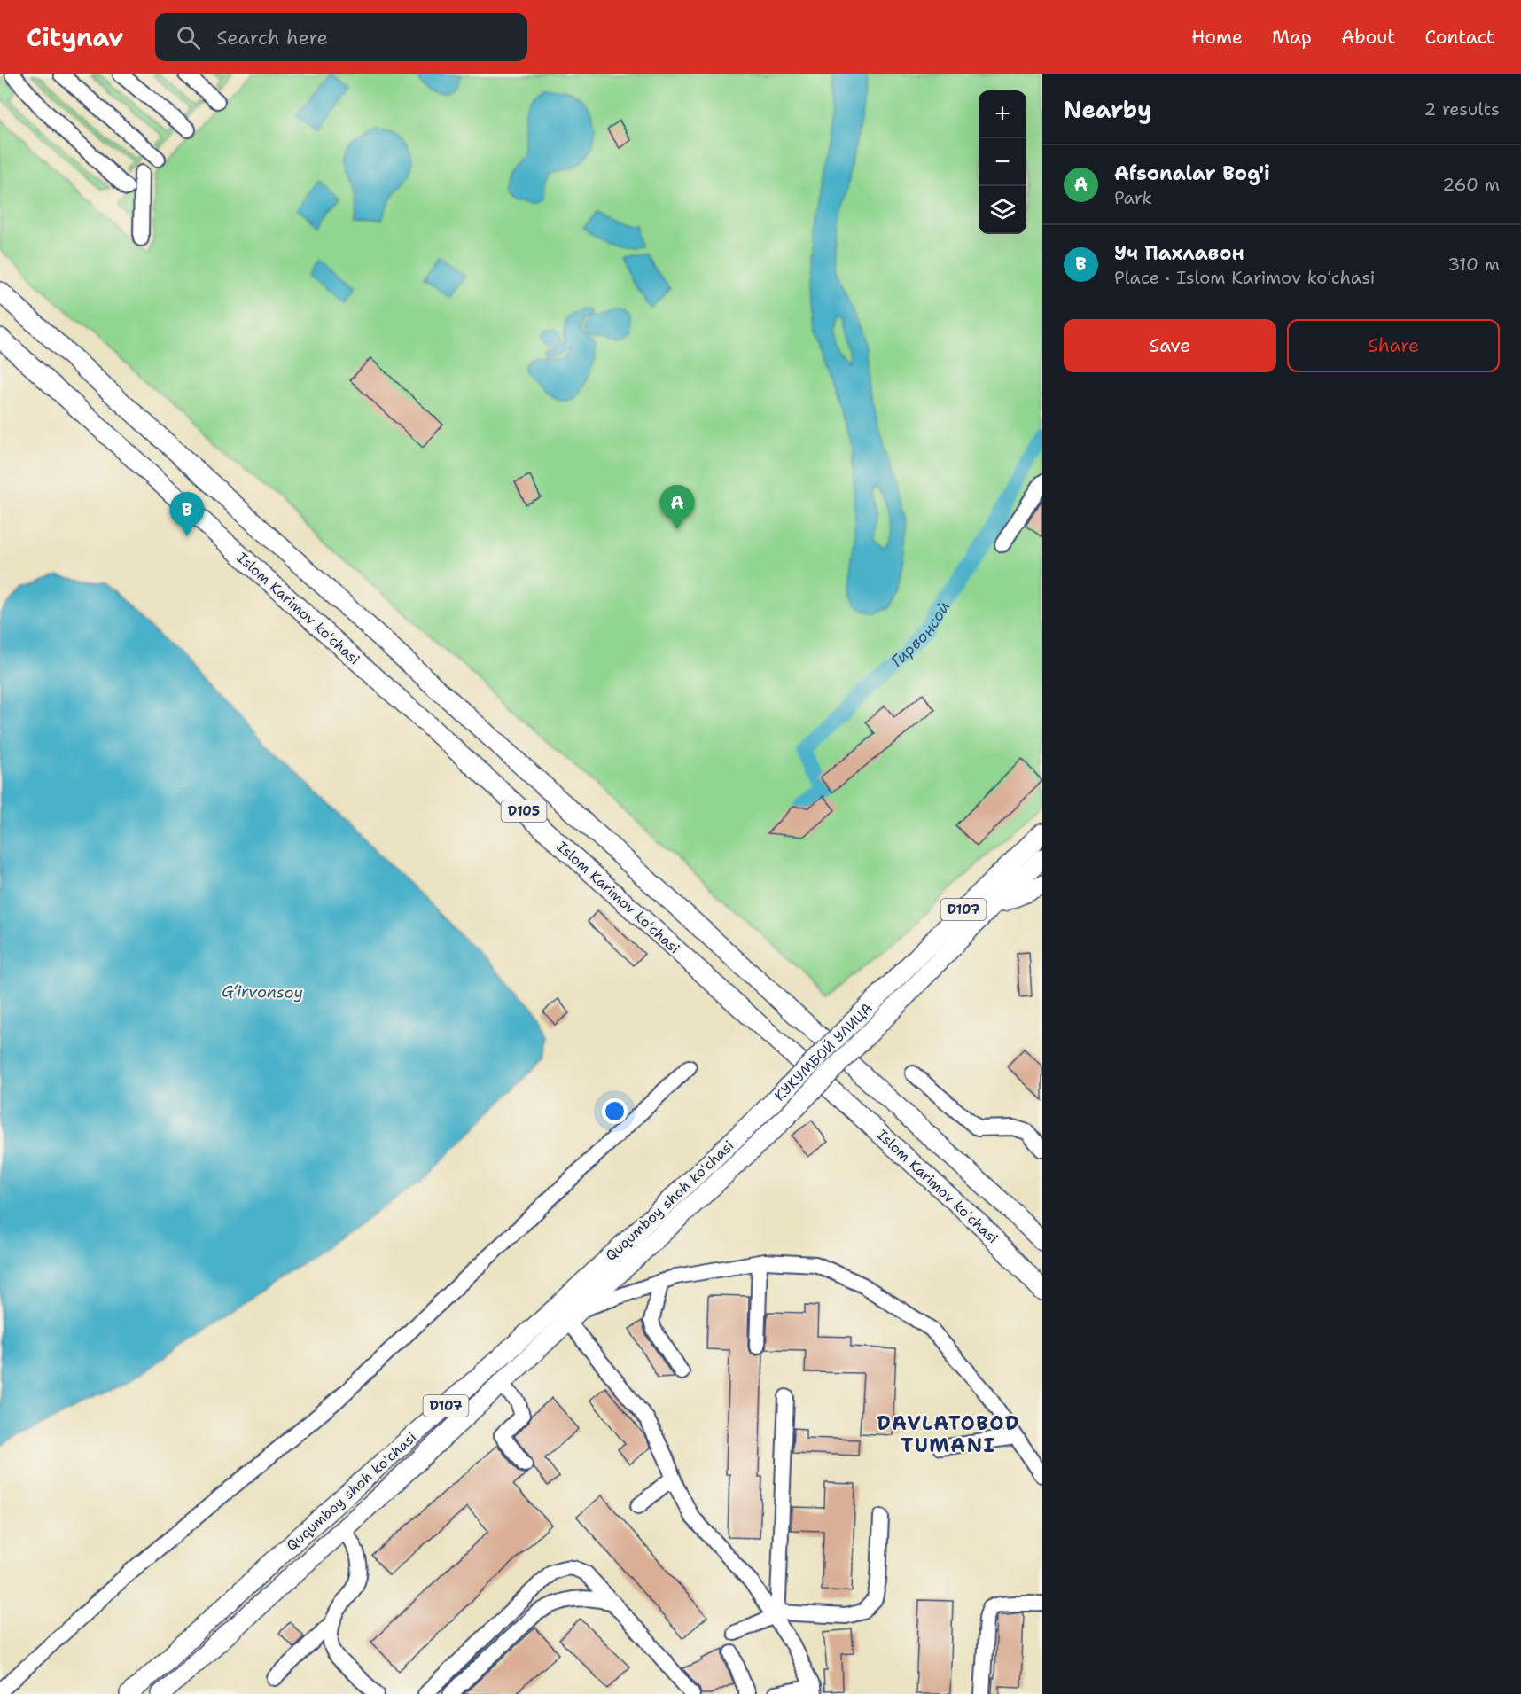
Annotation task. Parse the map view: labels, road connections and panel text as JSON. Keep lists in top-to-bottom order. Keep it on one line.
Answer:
{"streets":{"main road":["Islom Karimov koʻchasi","D105","D107","КУКУМБОЙ УЛИЦА","Ququmboy shoh koʻchasi"]},"crossings":[["D107","КУКУМБОЙ УЛИЦА"],["КУКУМБОЙ УЛИЦА","Ququmboy shoh koʻchasi"]],"districts":["DAVLATOBOD TUMANI"],"water":["Гирвонсой","G‘irvonsoy"],"page":{"header":"Citynav","search":"Search here","nav":["Home","Map","About","Contact"],"heading":["Nearby","2 results"],"map_buttons":["+","−"],"list":[{"mark":"A","name":"Afsonalar Bog'i","note":"Park","value":"260 m"},{"mark":"B","name":"Уч Пахлавон","note":"Place · Islom Karimov koʻchasi","value":"310 m"}],"buttons":["Save","Share"],"pins":["A","B"]}}
